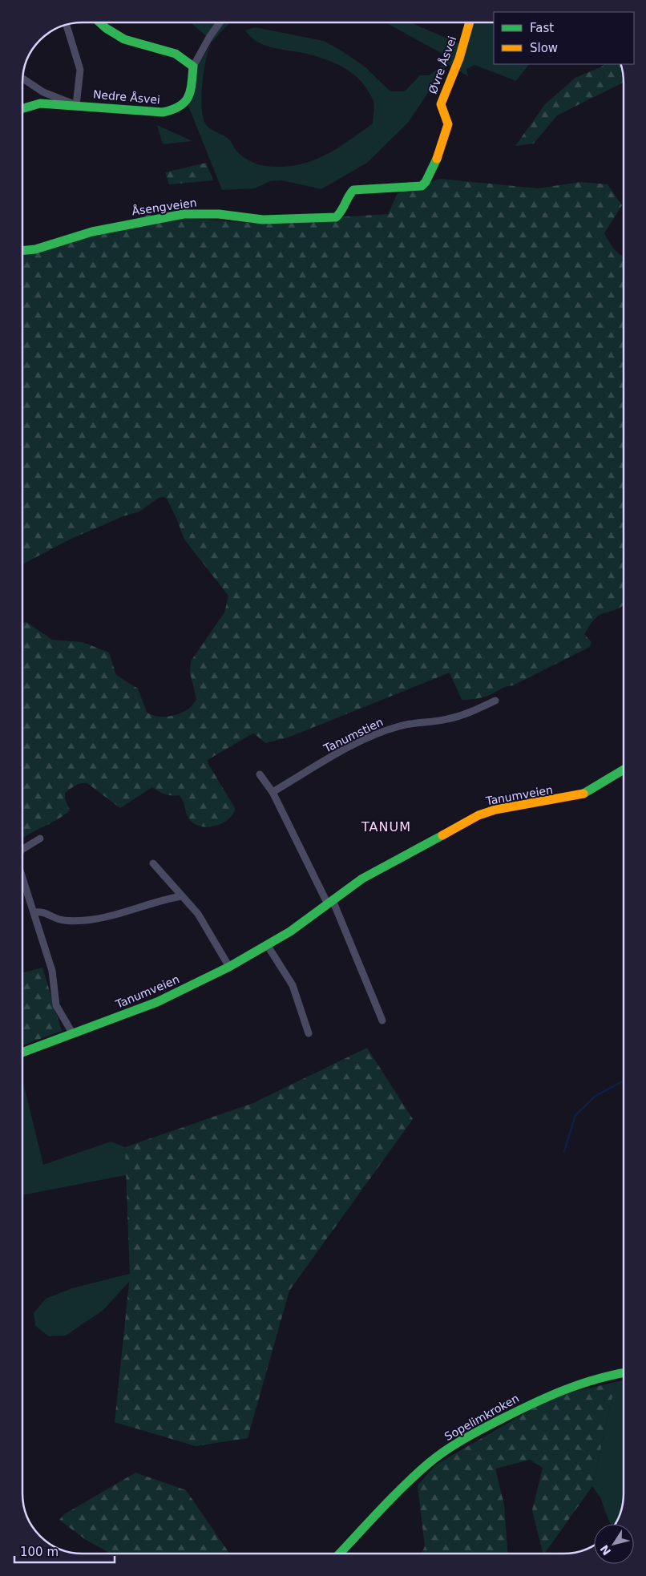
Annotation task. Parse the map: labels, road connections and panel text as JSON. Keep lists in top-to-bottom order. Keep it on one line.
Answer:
{"streets":{"street":["Øvre Åsvei","Nedre Åsvei","Åsengveien","Tanumstien","Tanumveien","Sopelimkroken"]},"crossings":[["Øvre Åsvei","Åsengveien"]],"districts":["TANUM"],"legend":["Fast","Slow"],"scale_bar":"100 m","north":"bottom left"}
